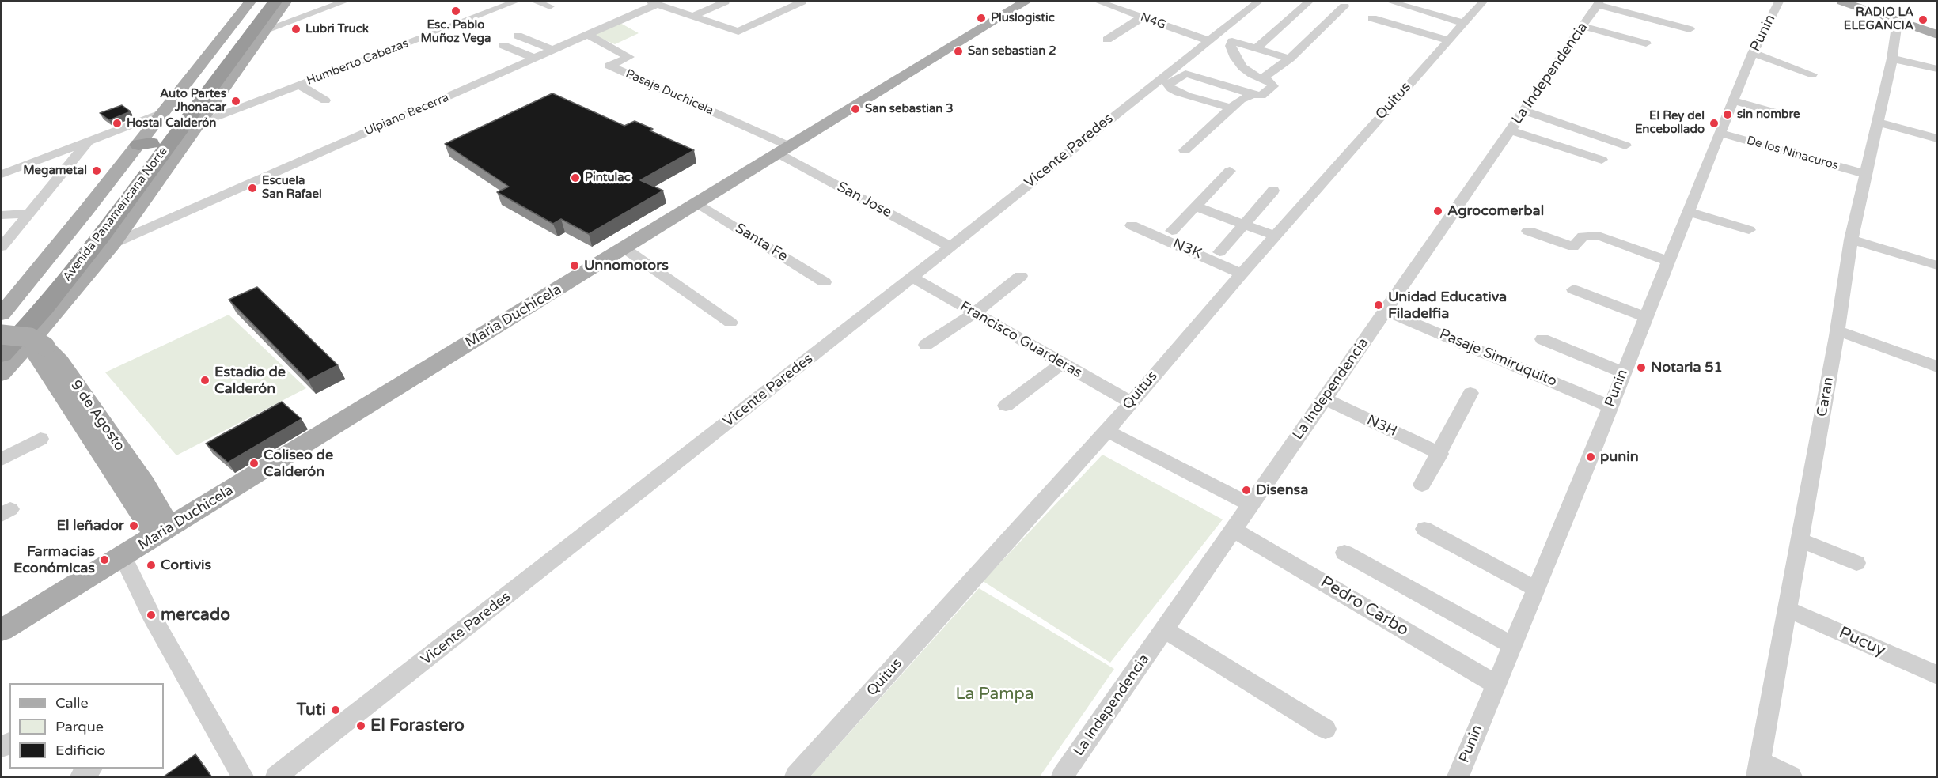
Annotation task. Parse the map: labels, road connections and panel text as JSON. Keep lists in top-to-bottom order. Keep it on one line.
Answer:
{"streets":{"highway":["Avenida Panamericana Norte"],"main road":["Maria Duchicela","9 de Agosto"],"street":["N4G","Punin","Humberto Cabezas","La Independencia","Pasaje Duchicela","Quitus","Ulpiano Becerra","Vicente Paredes","De los Ninacuros","San Jose","Santa Fe","N3K","Francisco Guarderas","Pasaje Simiruquito","Caran","N3H","Pedro Carbo","Pucuy"]},"crossings":[["N4G","Vicente Paredes"],["Punin","De los Ninacuros"],["Punin","Pasaje Simiruquito"],["Punin","Pedro Carbo"],["Humberto Cabezas","Avenida Panamericana Norte"],["La Independencia","Pasaje Simiruquito"],["La Independencia","N3H"],["La Independencia","Pedro Carbo"],["Pasaje Duchicela","Ulpiano Becerra"],["Pasaje Duchicela","San Jose"],["Pasaje Duchicela","Maria Duchicela"],["Quitus","N3K"],["Quitus","Francisco Guarderas"],["Ulpiano Becerra","Avenida Panamericana Norte"],["Vicente Paredes","San Jose"],["Vicente Paredes","Francisco Guarderas"],["De los Ninacuros","Caran"],["San Jose","Maria Duchicela"],["Santa Fe","Maria Duchicela"],["Maria Duchicela","9 de Agosto"],["Caran","Pucuy"]],"parks":["La Pampa"],"places":["Esc. Pablo Muñoz Vega","Pluslogistic","RADIO LA ELEGANCIA","Lubri Truck","San sebastian 2","Auto Partes Jhonacar","San sebastian 3","sin nombre","Hostal Calderón","El Rey del Encebollado","Megametal","Pintulac","Escuela San Rafael","Agrocomerbal","Unnomotors","Unidad Educativa Filadelfia","Notaria 51","Estadio de Calderón","punin","Coliseo de Calderón","Disensa","El leñador","Farmacias Económicas","Cortivis","mercado","Tuti","El Forastero"],"legend":["Calle","Parque","Edificio"]}
